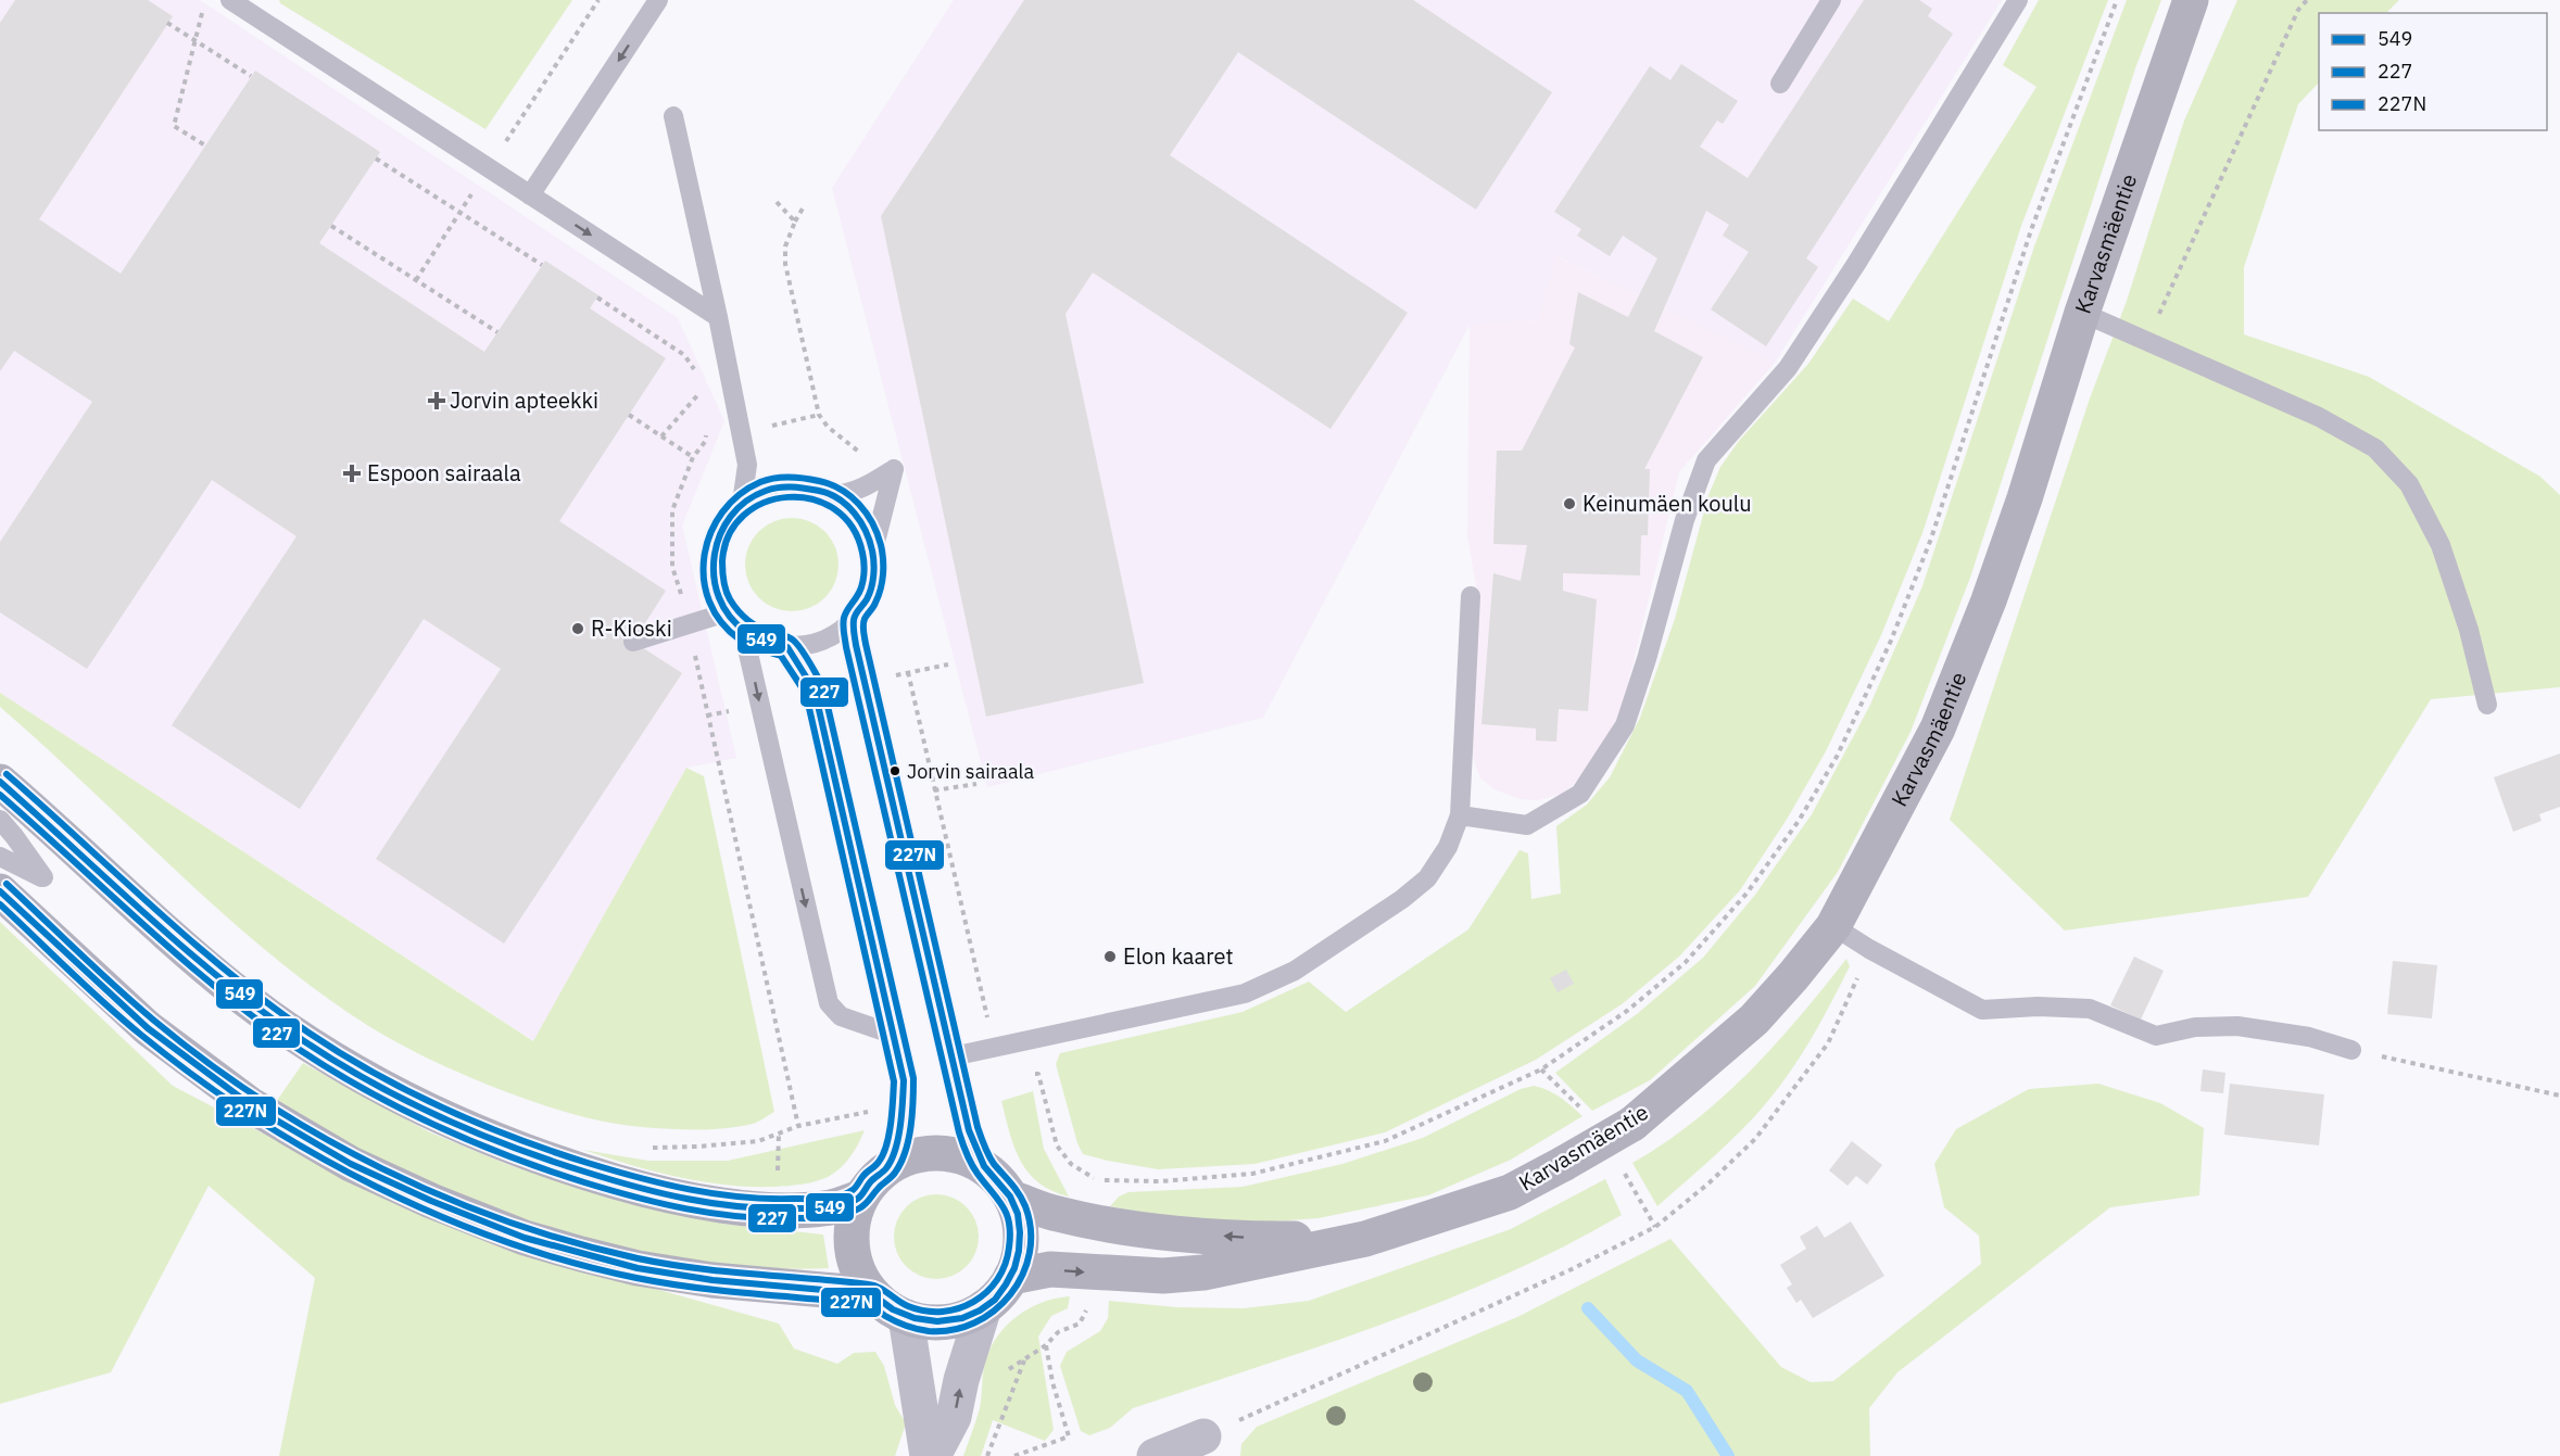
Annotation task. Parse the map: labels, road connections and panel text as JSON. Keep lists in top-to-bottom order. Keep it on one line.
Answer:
{"streets":{"main road":["Karvasmäentie"]},"places":{"health":["Jorvin apteekki","Espoon sairaala"],"other":["Keinumäen koulu","R-Kioski","Jorvin sairaala","Elon kaaret"]},"lines":["transit line 227N","transit line 549","transit line 227"],"legend":["549","227","227N"]}
